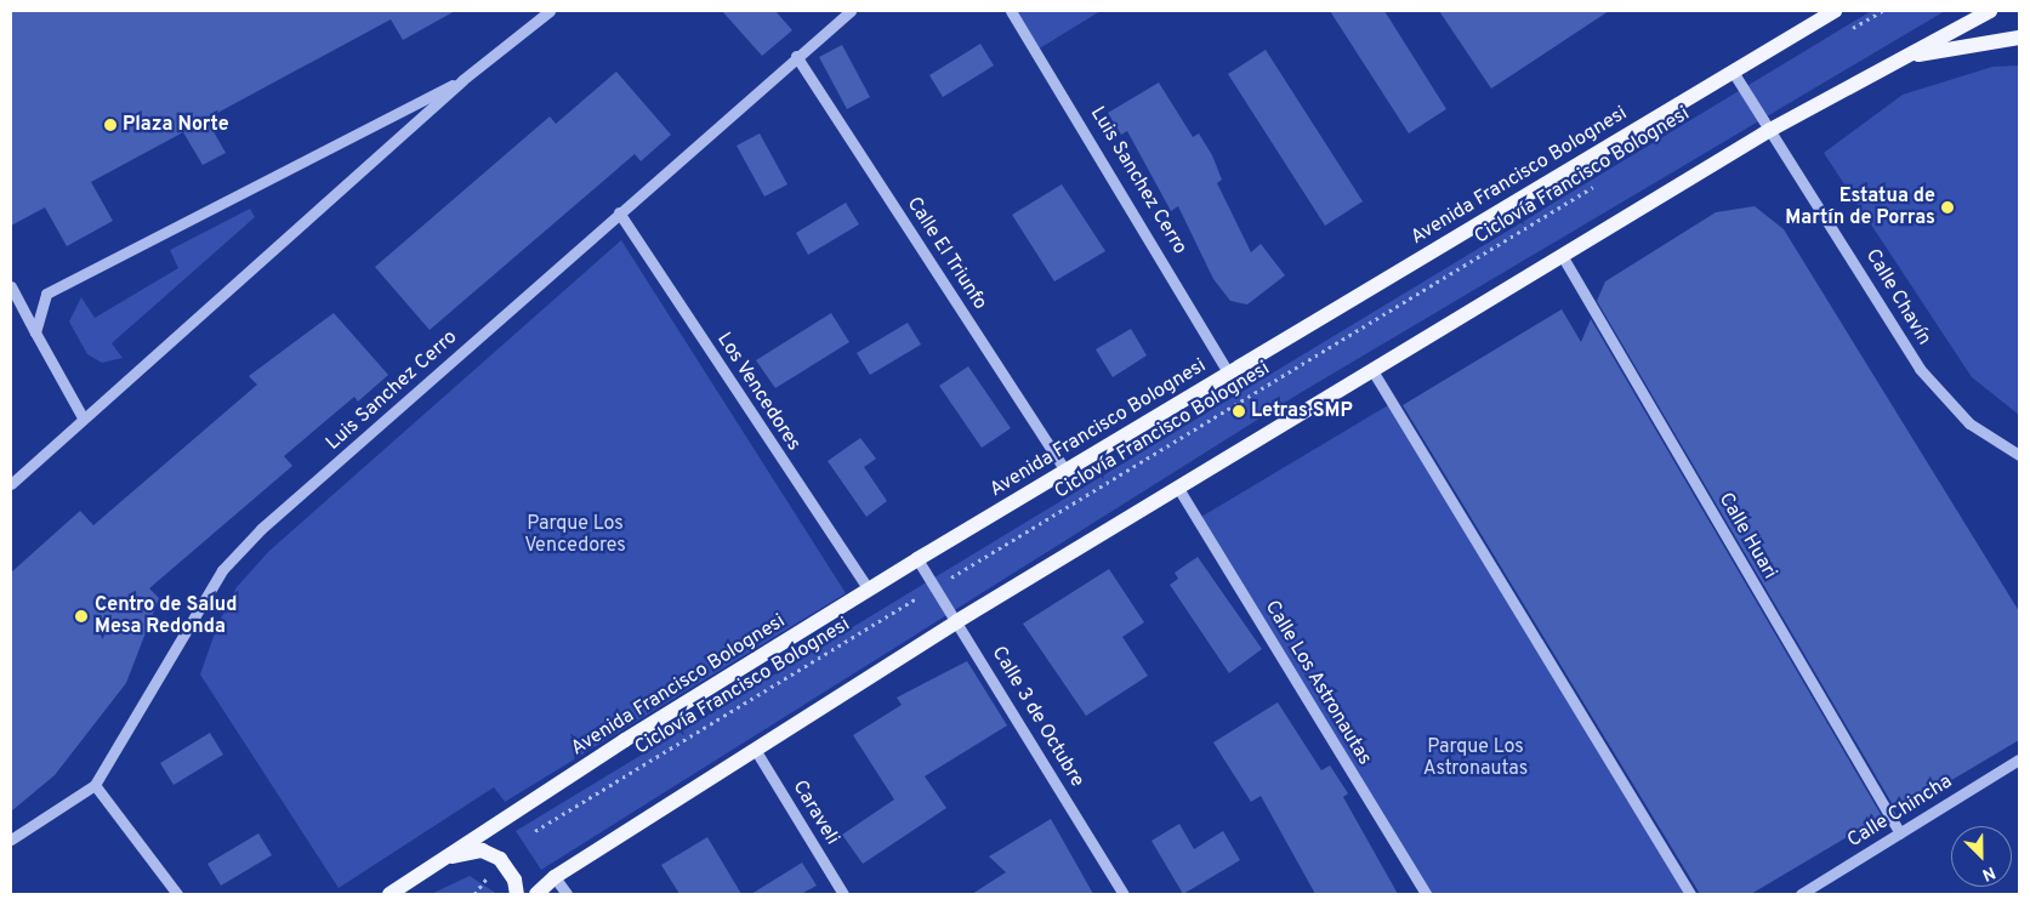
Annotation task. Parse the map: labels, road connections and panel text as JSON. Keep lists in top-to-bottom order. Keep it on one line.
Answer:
{"streets":{"main road":["Avenida Francisco Bolognesi"],"street":["Luis Sanchez Cerro","Calle El Triunfo","Calle Chavín","Los Vencedores","Calle Huari","Calle Los Astronautas","Calle 3 de Octubre","Calle Chincha","Caraveli"],"path":["Ciclovía Francisco Bolognesi"]},"crossings":[["Avenida Francisco Bolognesi","Luis Sanchez Cerro"],["Avenida Francisco Bolognesi","Calle El Triunfo"],["Avenida Francisco Bolognesi","Calle Chavín"],["Avenida Francisco Bolognesi","Los Vencedores"],["Avenida Francisco Bolognesi","Calle 3 de Octubre"],["Ciclovía Francisco Bolognesi","Calle 3 de Octubre"],["Luis Sanchez Cerro","Calle El Triunfo"],["Luis Sanchez Cerro","Los Vencedores"],["Calle Huari","Calle Chincha"]],"parks":["Parque Los Vencedores","Parque Los Astronautas"],"places":["Plaza Norte","Estatua de Martín de Porras","Letras SMP","Centro de Salud Mesa Redonda"],"north":"bottom right"}
